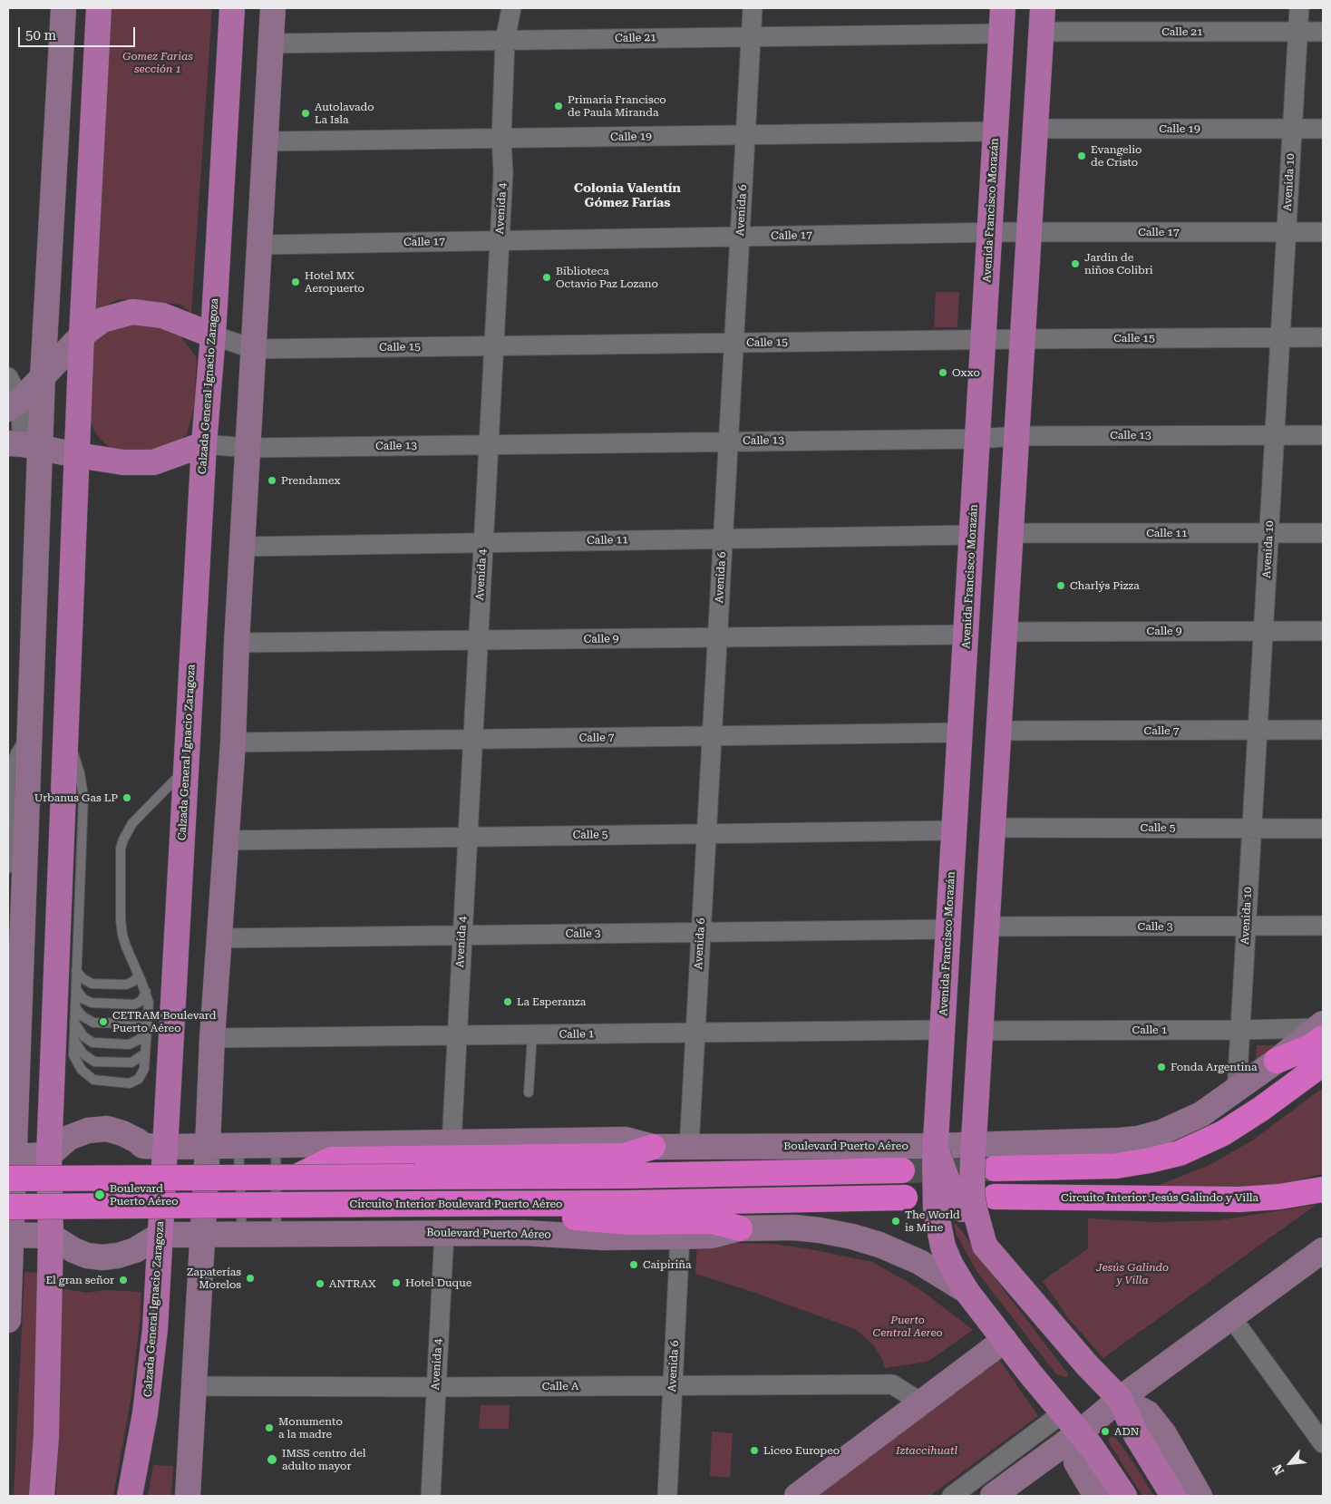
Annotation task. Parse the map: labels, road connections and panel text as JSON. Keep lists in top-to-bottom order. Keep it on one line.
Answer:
{"streets":{"highway":["Circuito Interior Jesús Galindo y Villa","Circuito Interior Boulevard Puerto Aéreo"],"main road":["Avenida Francisco Morazán","Calzada General Ignacio Zaragoza","Boulevard Puerto Aéreo"],"street":["Calle 21","Calle 19","Avenida 10","Avenida 4","Avenida 6","Calle 17","Calle 15","Calle 13","Calle 11","Calle 9","Calle 7","Calle 5","Calle 3","Calle 1","Calle A"]},"crossings":[["Calle 21","Avenida 10"],["Calle 21","Avenida 4"],["Calle 21","Avenida 6"],["Calle 21","Avenida Francisco Morazán"],["Calle 19","Avenida 10"],["Calle 19","Avenida 4"],["Calle 19","Avenida 6"],["Calle 19","Avenida Francisco Morazán"],["Avenida 10","Calle 17"],["Avenida 10","Calle 15"],["Avenida 10","Calle 13"],["Avenida 10","Calle 11"],["Avenida 10","Calle 9"],["Avenida 10","Calle 7"],["Avenida 10","Calle 5"],["Avenida 10","Calle 3"],["Avenida 10","Calle 1"],["Avenida 4","Calle 17"],["Avenida 4","Calle 15"],["Avenida 4","Calle 13"],["Avenida 4","Calle 11"],["Avenida 4","Calle 9"],["Avenida 4","Calle 7"],["Avenida 4","Calle 5"],["Avenida 4","Calle 3"],["Avenida 4","Calle 1"],["Avenida 4","Boulevard Puerto Aéreo"],["Avenida 4","Calle A"],["Avenida 6","Calle 17"],["Avenida 6","Calle 15"],["Avenida 6","Calle 13"],["Avenida 6","Calle 11"],["Avenida 6","Calle 9"],["Avenida 6","Calle 7"],["Avenida 6","Calle 5"],["Avenida 6","Calle 3"],["Avenida 6","Calle 1"],["Avenida 6","Boulevard Puerto Aéreo"],["Avenida 6","Calle A"],["Avenida Francisco Morazán","Calle 17"],["Avenida Francisco Morazán","Calle 15"],["Avenida Francisco Morazán","Calle 13"],["Avenida Francisco Morazán","Calle 11"],["Avenida Francisco Morazán","Calle 9"],["Avenida Francisco Morazán","Calle 7"],["Avenida Francisco Morazán","Calle 5"],["Avenida Francisco Morazán","Calle 3"],["Avenida Francisco Morazán","Calle 1"],["Avenida Francisco Morazán","Boulevard Puerto Aéreo"],["Calle 15","Calzada General Ignacio Zaragoza"],["Calle 15","Calle 13"],["Calzada General Ignacio Zaragoza","Calle 13"],["Calzada General Ignacio Zaragoza","Boulevard Puerto Aéreo"]],"districts":["Colonia Valentín Gómez Farías"],"parks":["Gomez Farias sección 1","Jesús Galindo y Villa","Puerto Central Aereo","Iztaccihuatl"],"places":["Primaria Francisco de Paula Miranda","Autolavado La Isla","Evangelio de Cristo","Jardin de niños Colibri","Biblioteca Octavio Paz Lozano","Hotel MX Aeropuerto","Oxxo","Prendamex","Charly´s Pizza","Urbanus Gas LP","La Esperanza","CETRAM Boulevard Puerto Aéreo","Fonda Argentina","Boulevard Puerto Aéreo","The World is Mine","Caipiriña","Zapaterías Morelos","El gran señor","Hotel Duque","ANTRAX","Monumento a la madre","ADN","Liceo Europeo","IMSS centro del adulto mayor"],"scale_bar":"50 m","north":"bottom left"}
